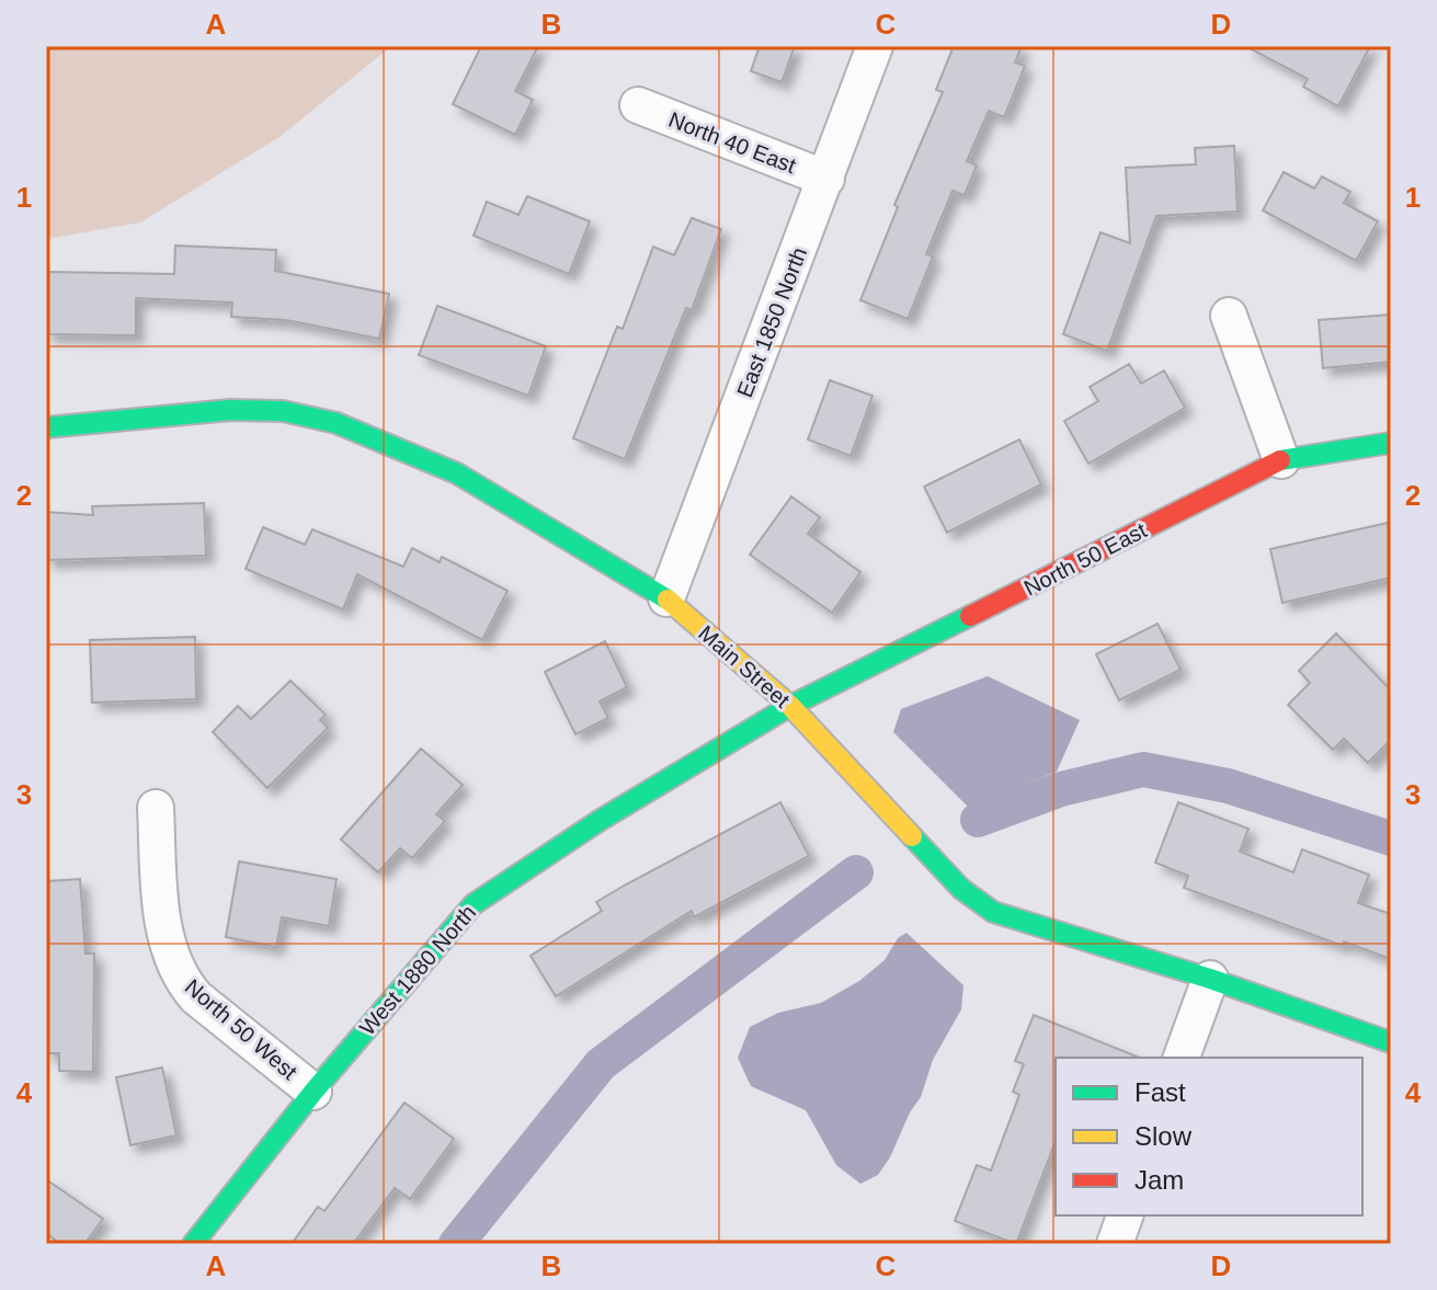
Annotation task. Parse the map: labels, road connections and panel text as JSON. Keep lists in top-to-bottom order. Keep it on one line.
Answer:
{"streets":{"street":["North 40 East","East 1850 North","North 50 East","Main Street","West 1880 North","North 50 West"]},"crossings":[["North 40 East","East 1850 North"],["East 1850 North","Main Street"],["North 50 East","Main Street"],["North 50 East","West 1880 North"],["Main Street","West 1880 North"],["West 1880 North","North 50 West"]],"legend":["Fast","Slow","Jam"],"grid":{"columns":["A","B","C","D"],"rows":["1","2","3","4"]}}
